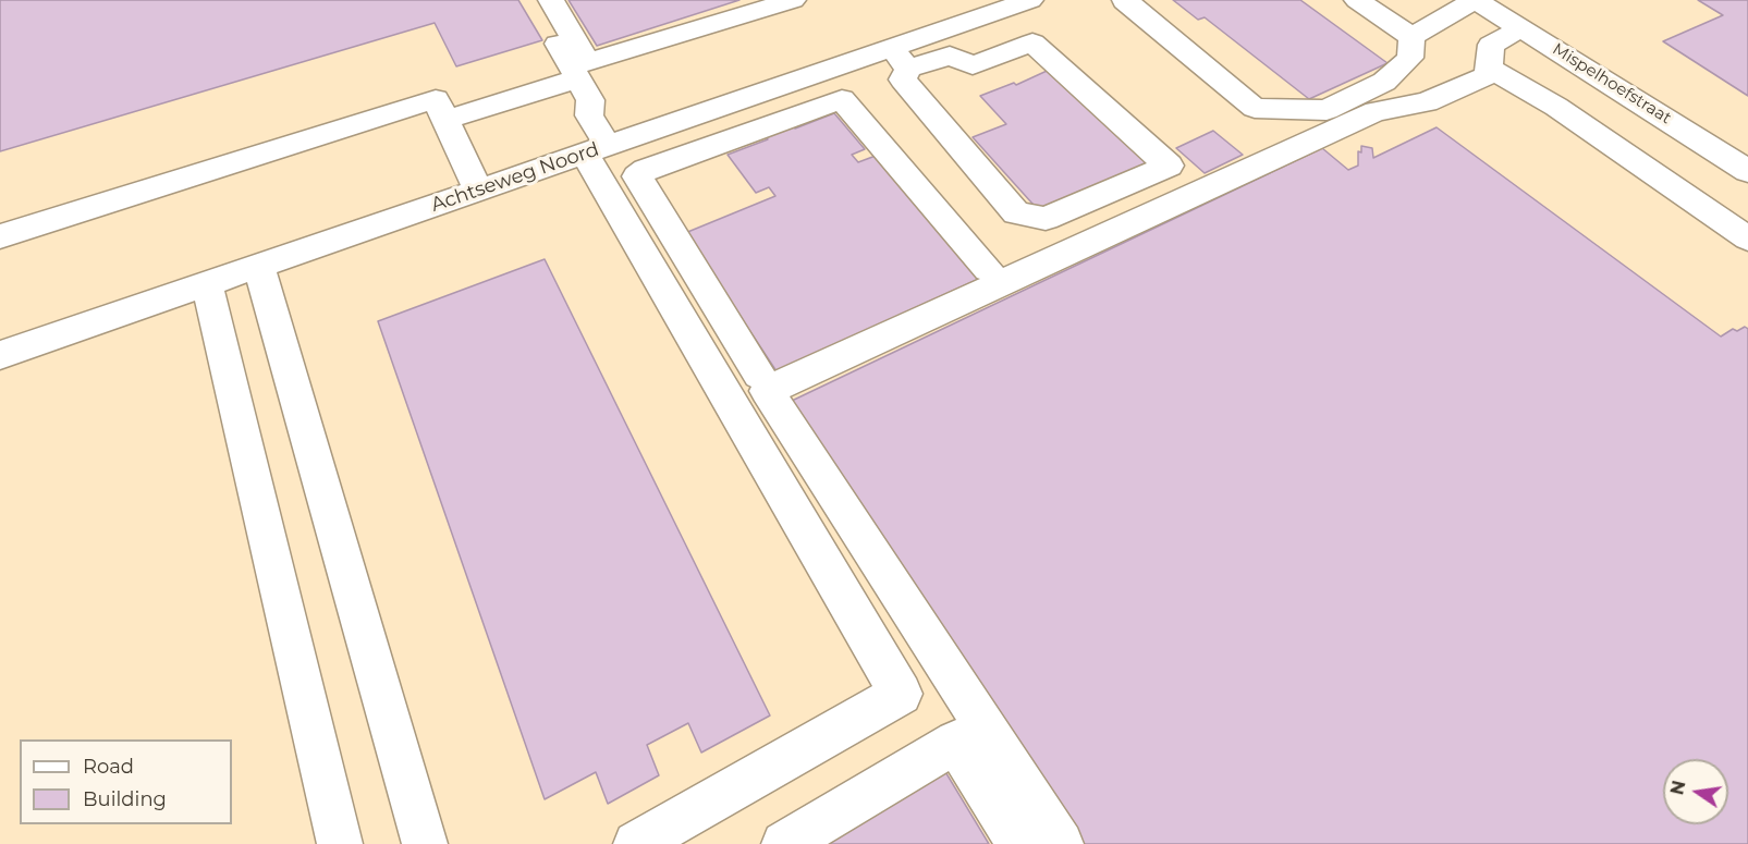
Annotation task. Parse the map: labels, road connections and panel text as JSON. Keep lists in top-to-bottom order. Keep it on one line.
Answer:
{"streets":{"street":["Mispelhoefstraat","Achtseweg Noord"]},"legend":["Road","Building"],"north":"left"}
